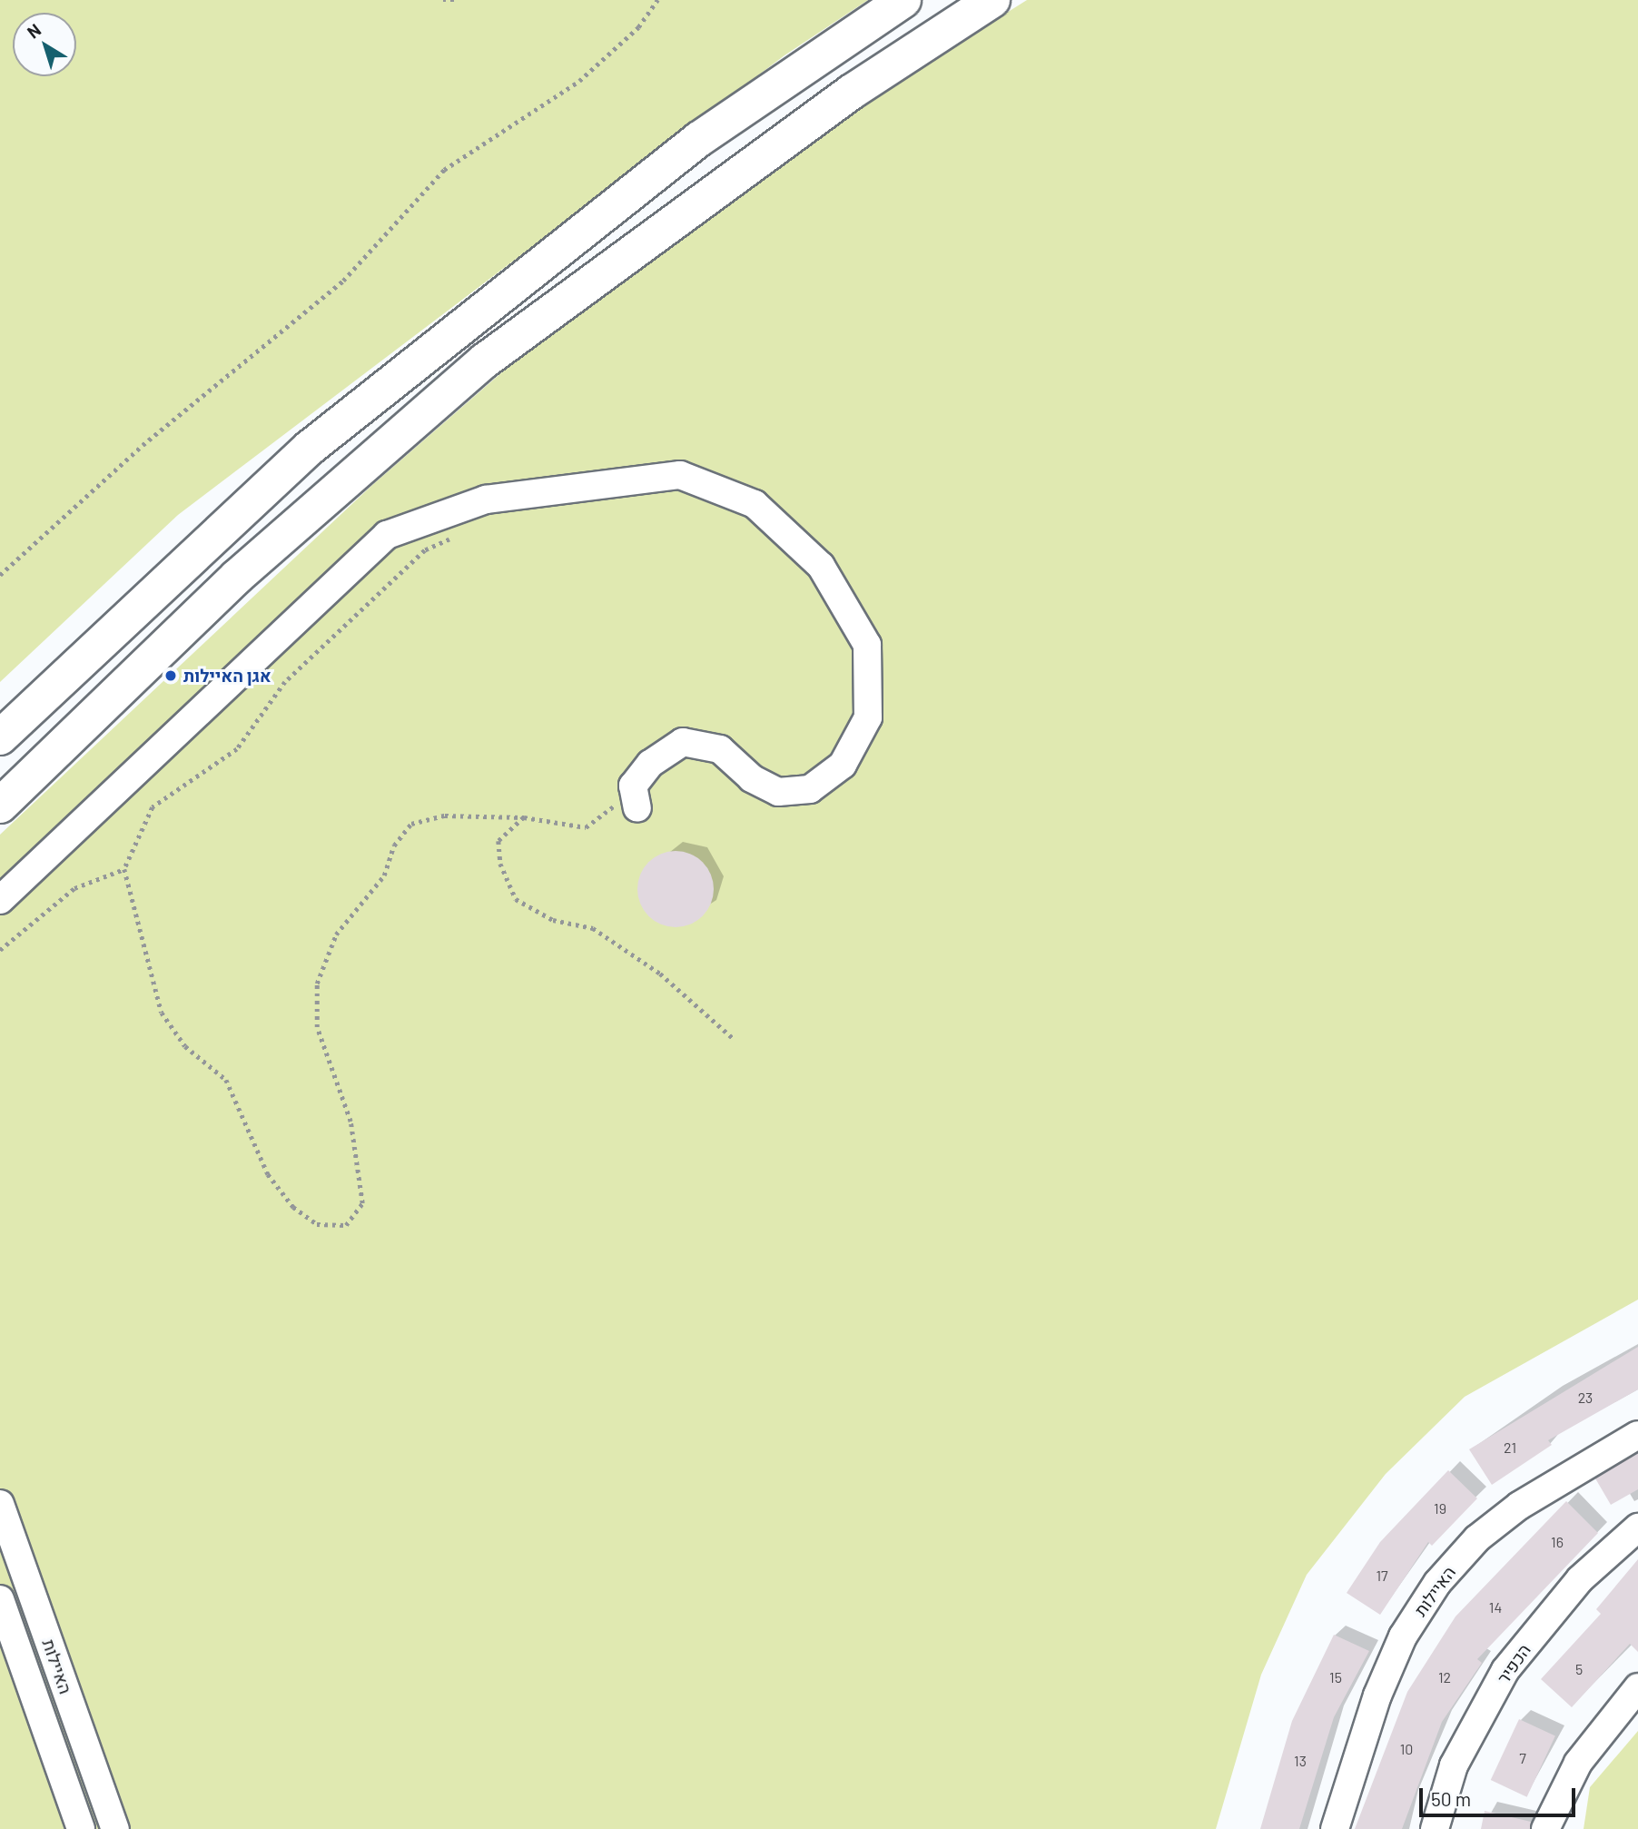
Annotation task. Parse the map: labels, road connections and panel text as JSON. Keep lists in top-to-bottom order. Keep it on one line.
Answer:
{"streets":{"street":["האיילות","הכפיר"]},"places":["אגן האיילות"],"house_numbers":["23","21","19","16","17","14","5","15","12","10","7","13"],"scale_bar":"50 m","north":"top left"}
